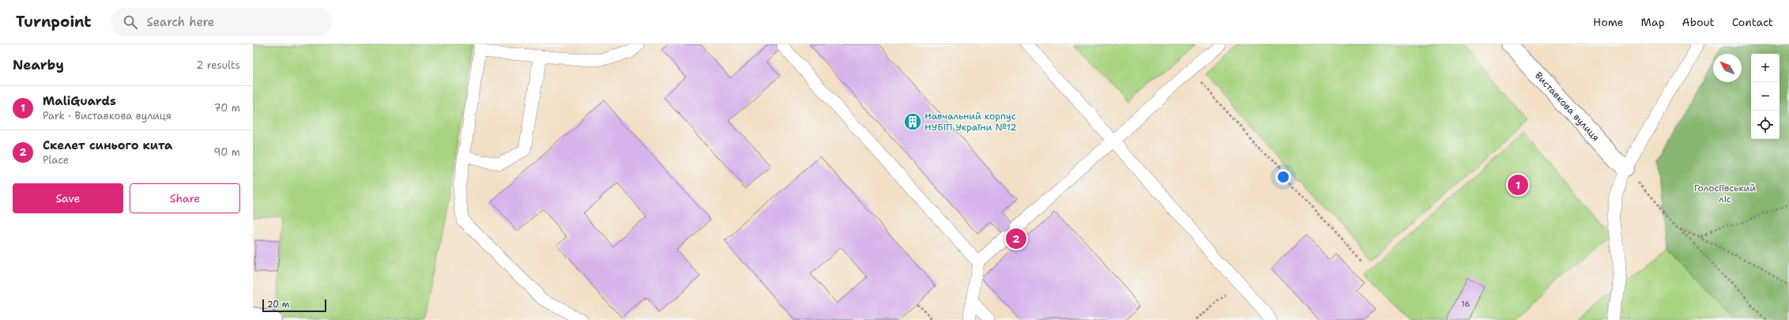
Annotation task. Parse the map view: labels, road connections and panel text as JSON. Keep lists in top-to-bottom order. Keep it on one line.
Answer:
{"streets":{"street":["Виставкова вулиця"]},"parks":["Голосіївський ліс"],"places":{"building":["Навчальний корпус НУБіП України №12"]},"house_numbers":["16"],"scale_bar":"20 m","north":"top left","page":{"header":"Turnpoint","search":"Search here","nav":["Home","Map","About","Contact"],"heading":["Nearby","2 results"],"map_buttons":["+","−"],"list":[{"mark":"1","name":"MaliGuards","note":"Park · Виставкова вулиця","value":"70 m"},{"mark":"2","name":"Скелет синього кита","note":"Place","value":"90 m"}],"pins":["1","2"],"buttons":["Save","Share"],"scale":"20 m"}}
